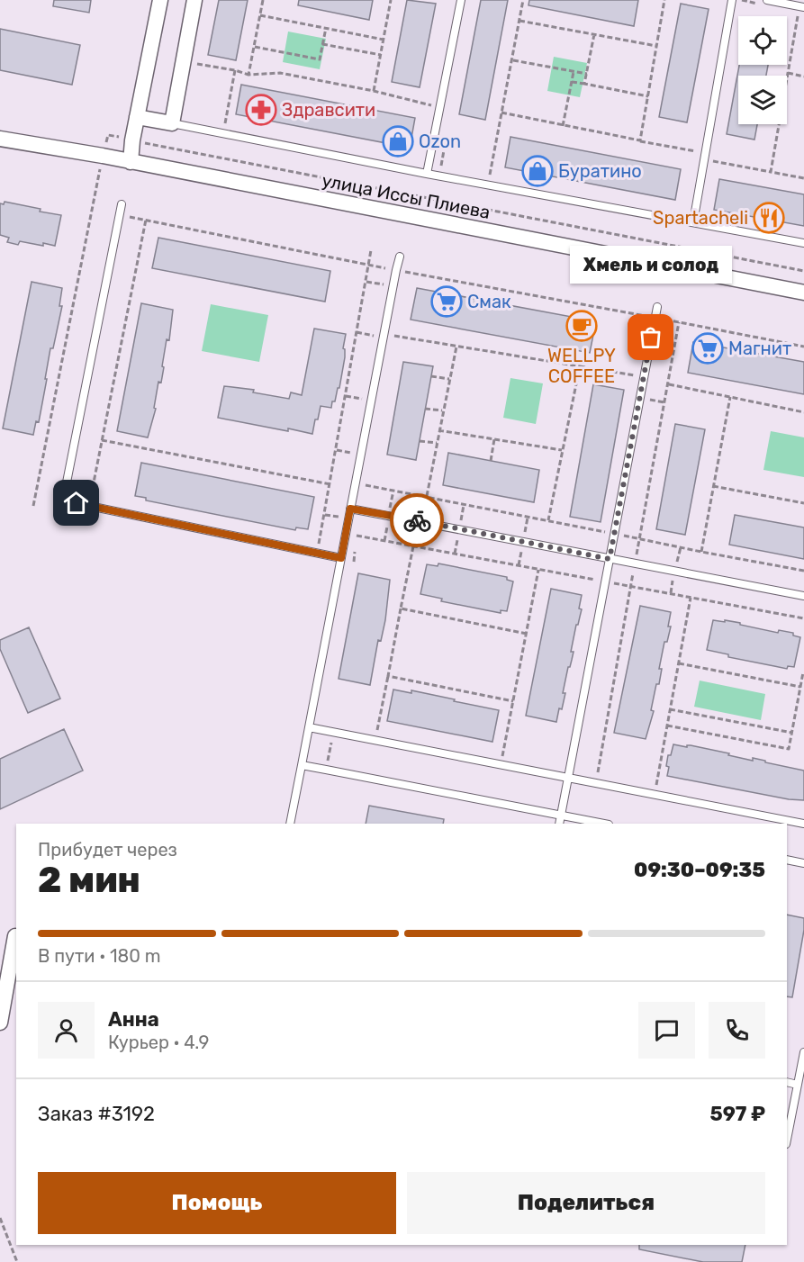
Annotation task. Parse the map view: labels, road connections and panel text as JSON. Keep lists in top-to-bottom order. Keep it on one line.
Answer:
{"streets":{"street":["улица Иссы Плиева"]},"places":{"pharmacy":["Здравсити"],"shop":["Ozon","Буратино"],"restaurant":["Spartacheli"],"supermarket":["Смак","Магнит"],"cafe":["WELLPY COFFEE"],"other":["Хмель и солод"]},"page":{"bubble":"Хмель и солод","heading":["2 мин","Прибудет через","09:30–09:35"],"panel":["Анна","Курьер · 4.9","Заказ #3192","597 ₽"],"bar":"В пути · 180 m","buttons":["Помощь","Поделиться"]}}
